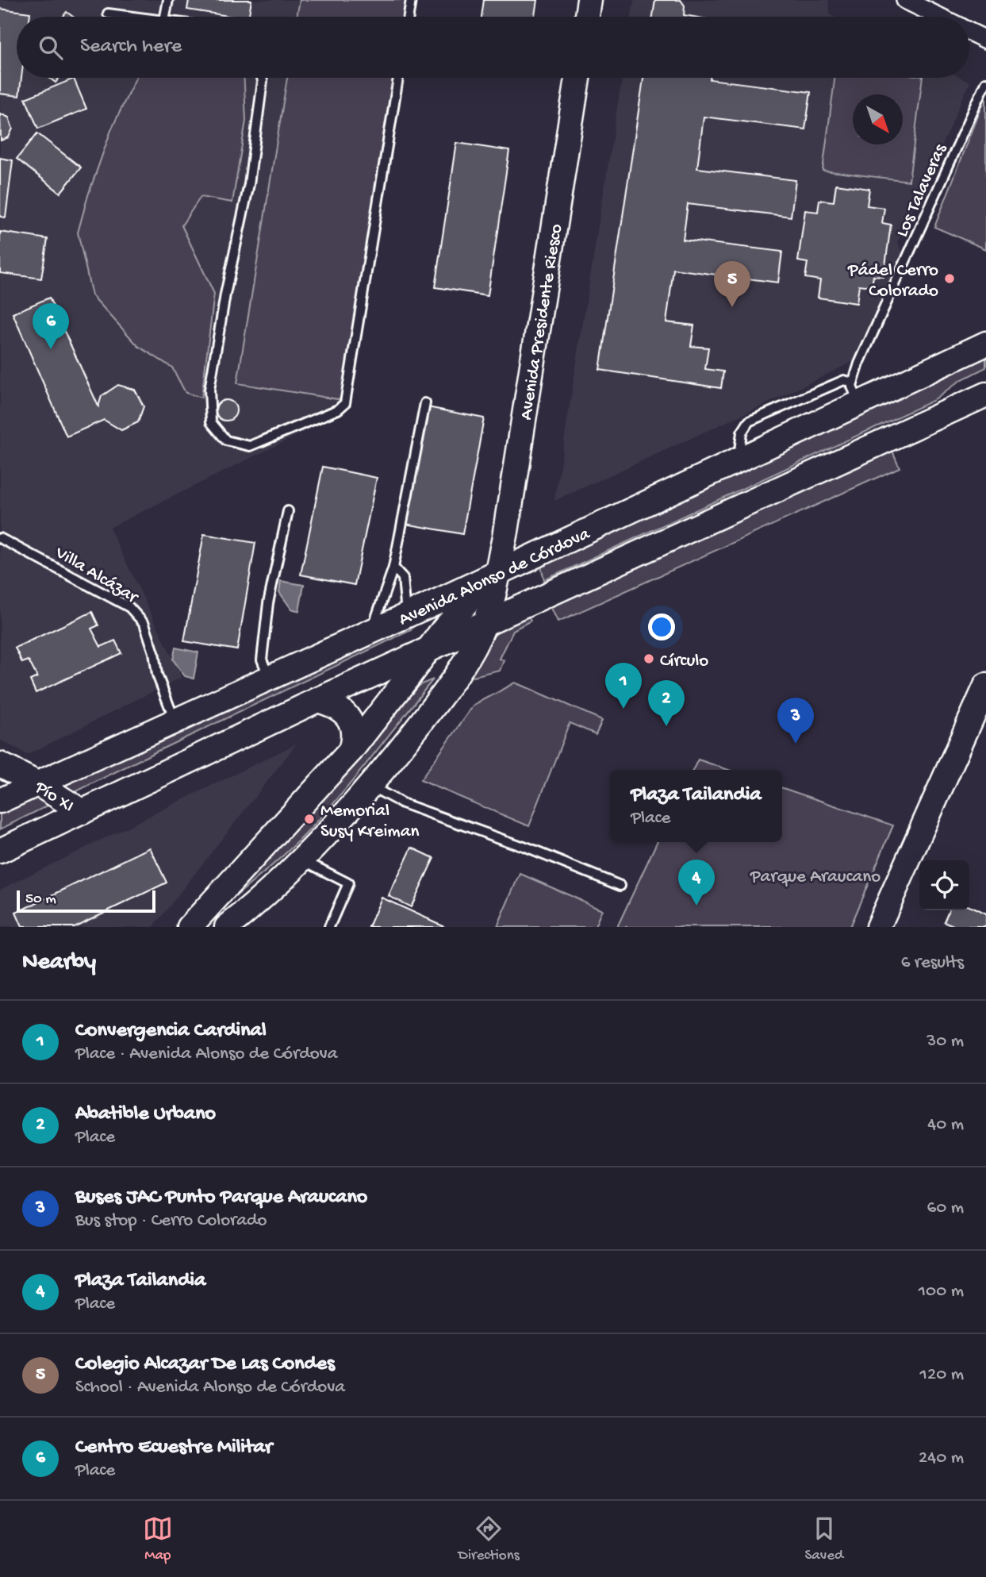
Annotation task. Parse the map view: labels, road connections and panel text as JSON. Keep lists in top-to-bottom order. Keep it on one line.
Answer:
{"streets":{"main road":["Avenida Presidente Riesco","Avenida Alonso de Córdova","Pío XI"],"lane":["Los Talaveras","Villa Alcázar"]},"crossings":[["Los Talaveras","Avenida Alonso de Córdova"],["Avenida Presidente Riesco","Avenida Alonso de Córdova"],["Villa Alcázar","Avenida Alonso de Córdova"],["Avenida Alonso de Córdova","Pío XI"]],"parks":["Parque Araucano"],"places":["Pádel Cerro Colorado","Círculo","Memorial Susy Kreiman"],"scale_bar":"50 m","north":"bottom right","page":{"search":"Search here","pins":["5","6","1","2","3","4"],"popup":["Plaza Tailandia","Place"],"scale":"50 m","heading":["Nearby","6 results"],"list":[{"mark":"1","name":"Convergencia Cardinal","note":"Place · Avenida Alonso de Córdova","value":"30 m"},{"mark":"2","name":"Abatible Urbano","note":"Place","value":"40 m"},{"mark":"3","name":"Buses JAC Punto Parque Araucano","note":"Bus stop · Cerro Colorado","value":"60 m"},{"mark":"4","name":"Plaza Tailandia","note":"Place","value":"100 m"},{"mark":"5","name":"Colegio Alcazar De Las Condes","note":"School · Avenida Alonso de Córdova","value":"120 m"},{"mark":"6","name":"Centro Ecuestre Militar","note":"Place","value":"240 m"}],"nav":["Map","Directions","Saved"]}}
